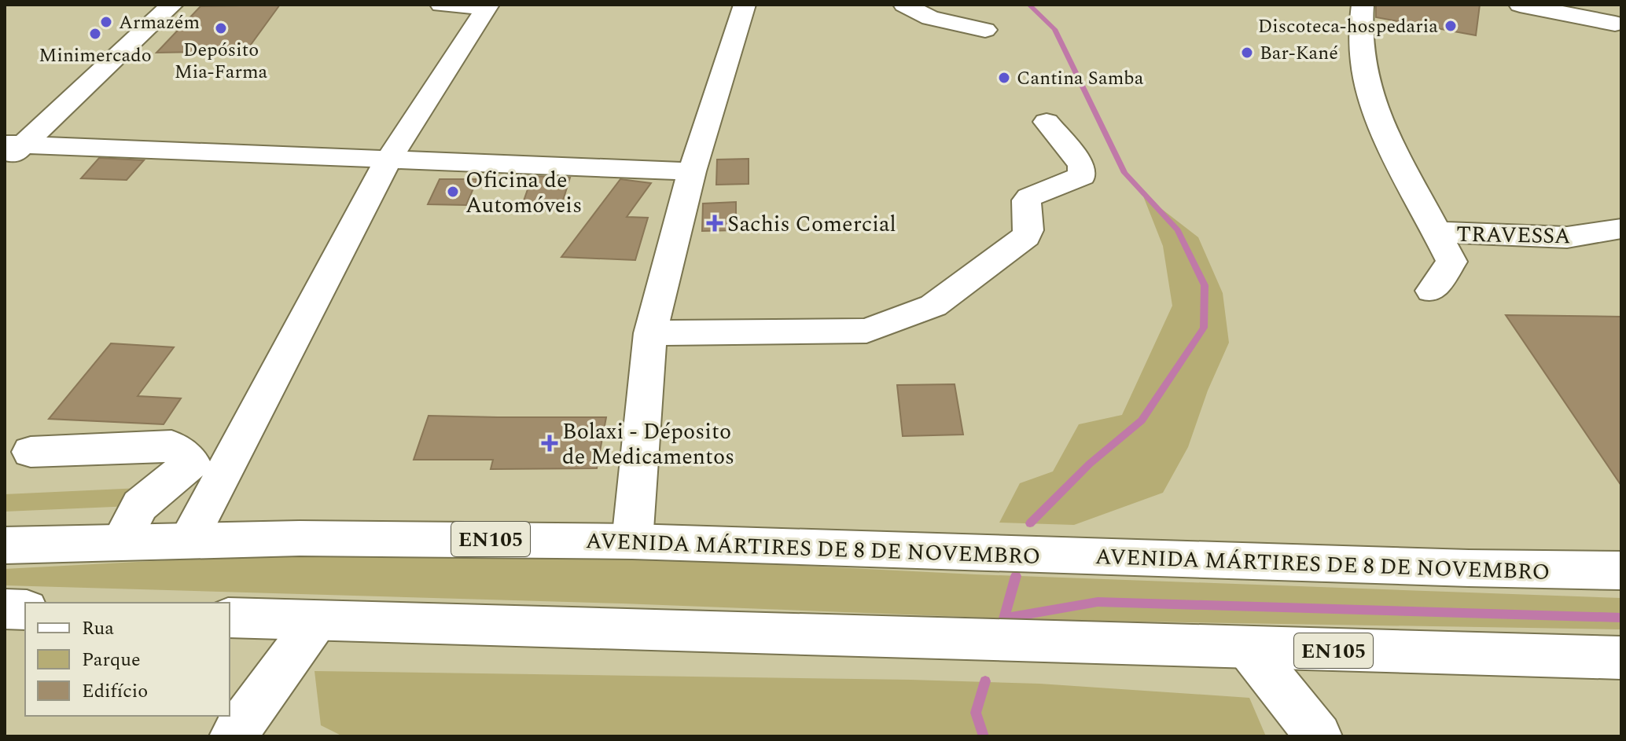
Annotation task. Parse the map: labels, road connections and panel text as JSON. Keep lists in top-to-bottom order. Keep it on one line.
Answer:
{"streets":{"street":["TRAVESSA","EN105","AVENIDA MÁRTIRES DE 8 DE NOVEMBRO"]},"places":{"other":["Armazém","Discoteca-hospedaria","Depósito Mia-Farma","Minimercado","Bar-Kané","Cantina Samba","Oficina de Automóveis"],"health":["Sachis Comercial","Bolaxi - Déposito de Medicamentos"]},"legend":["Rua","Parque","Edifício"]}
